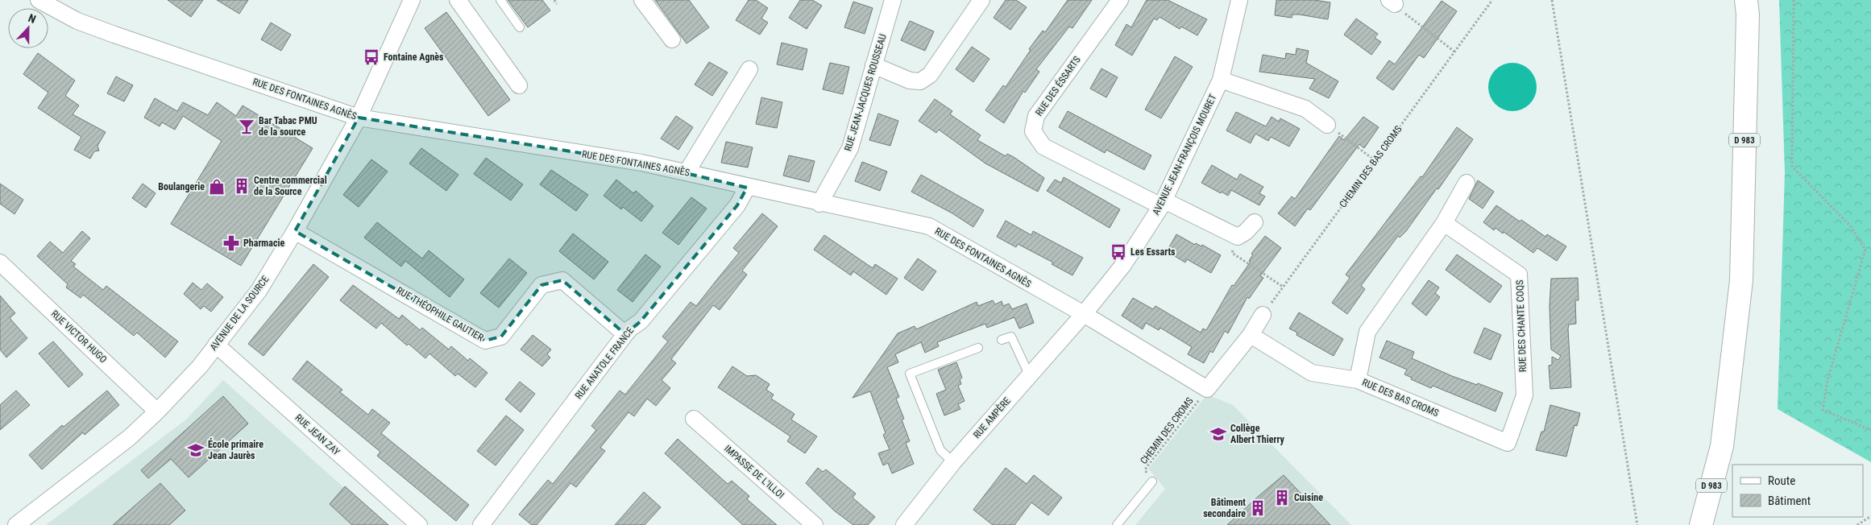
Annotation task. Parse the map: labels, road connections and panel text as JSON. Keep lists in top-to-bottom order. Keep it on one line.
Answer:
{"streets":{"main road":["D 983"],"street":["RUE DES ÉSSARTS","RUE JEAN-JACQUES ROUSSEAU","RUE DES FONTAINES AGNÈS","AVENUE JEAN-FRANÇOIS MOURET","AVENUE DE LA SOURCE","RUE THÉOPHILE GAUTIER","RUE DES CHANTE COQS","RUE VICTOR HUGO","RUE ANATOLE FRANCE","RUE DES BAS CROMS","RUE AMPÈRE","RUE JEAN ZAY","IMPASSE DE L'ILLOI"],"path":["CHEMIN DES BAS CROMS","CHEMIN DES CROMS"]},"crossings":[["RUE DES ÉSSARTS","AVENUE JEAN-FRANÇOIS MOURET"],["RUE JEAN-JACQUES ROUSSEAU","RUE DES FONTAINES AGNÈS"],["RUE DES FONTAINES AGNÈS","AVENUE JEAN-FRANÇOIS MOURET"],["RUE DES FONTAINES AGNÈS","AVENUE DE LA SOURCE"],["RUE DES FONTAINES AGNÈS","RUE ANATOLE FRANCE"],["RUE DES FONTAINES AGNÈS","RUE AMPÈRE"],["RUE DES FONTAINES AGNÈS","CHEMIN DES CROMS"],["AVENUE JEAN-FRANÇOIS MOURET","RUE AMPÈRE"],["AVENUE DE LA SOURCE","RUE THÉOPHILE GAUTIER"],["AVENUE DE LA SOURCE","RUE VICTOR HUGO"],["AVENUE DE LA SOURCE","RUE JEAN ZAY"],["RUE THÉOPHILE GAUTIER","RUE ANATOLE FRANCE"],["RUE DES CHANTE COQS","RUE DES BAS CROMS"]],"places":{"bus stop":["Fontaine Agnès","Les Essarts"],"bar":["Bar Tabac PMU de la source"],"building":["Centre commercial de la Source","Cuisine","Bâtiment secondaire"],"shop":["Boulangerie"],"pharmacy":["Pharmacie"],"school or university":["Collège Albert Thierry","École primaire Jean Jaurès"]},"legend":["Route","Bâtiment"],"north":"top"}
